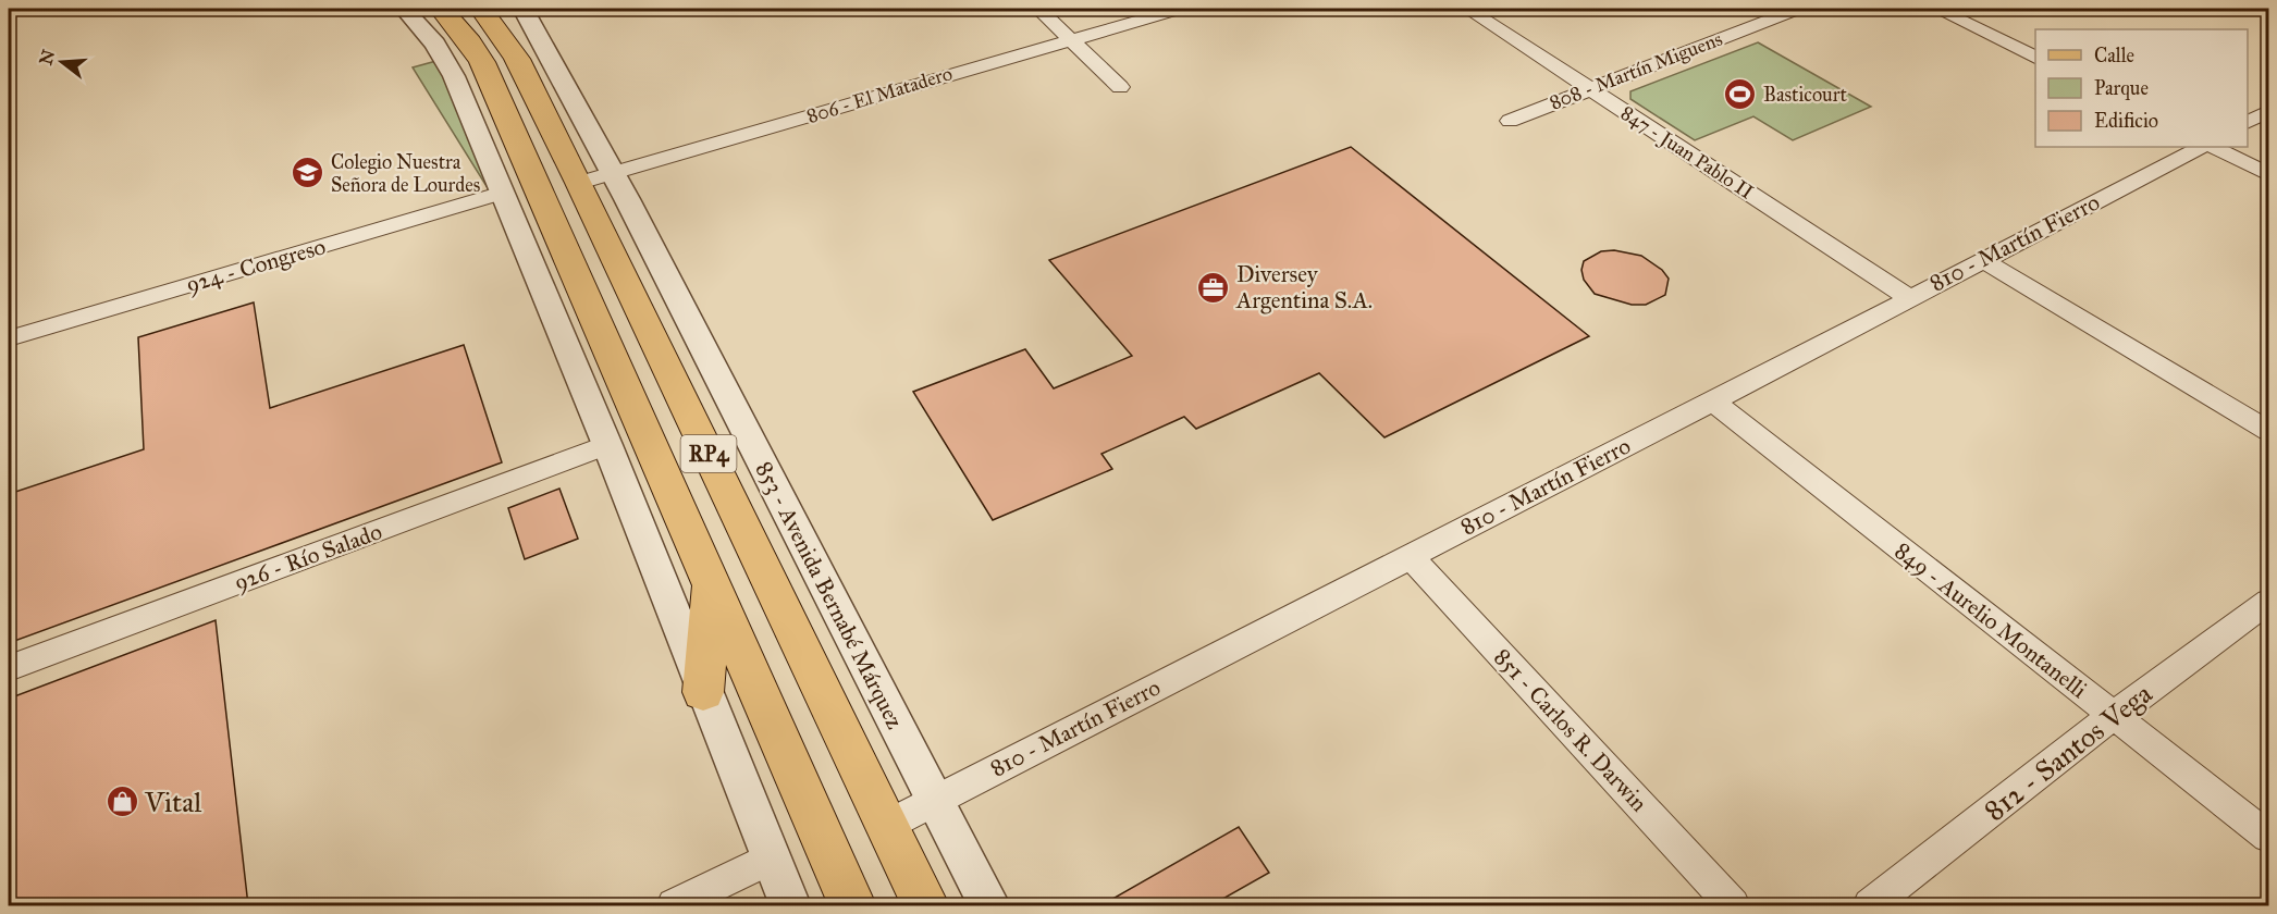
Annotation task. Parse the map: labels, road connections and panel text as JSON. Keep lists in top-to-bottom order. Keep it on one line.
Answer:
{"streets":{"main road":["RP4","853 - Avenida Bernabé Márquez"],"street":["808 - Martín Miguens","806 - El Matadero","847 - Juan Pablo II","810 - Martín Fierro","924 - Congreso","926 - Río Salado","849 - Aurelio Montanelli","851 - Carlos R. Darwin","812 - Santos Vega"]},"crossings":[["808 - Martín Miguens","847 - Juan Pablo II"],["806 - El Matadero","853 - Avenida Bernabé Márquez"],["847 - Juan Pablo II","810 - Martín Fierro"],["810 - Martín Fierro","853 - Avenida Bernabé Márquez"],["810 - Martín Fierro","849 - Aurelio Montanelli"],["810 - Martín Fierro","851 - Carlos R. Darwin"],["849 - Aurelio Montanelli","812 - Santos Vega"]],"places":{"sports":["Basticourt"],"school or university":["Colegio Nuestra Señora de Lourdes"],"office":["Diversey Argentina S.A."],"shop":["Vital"]},"legend":["Calle","Parque","Edificio"],"north":"left"}
